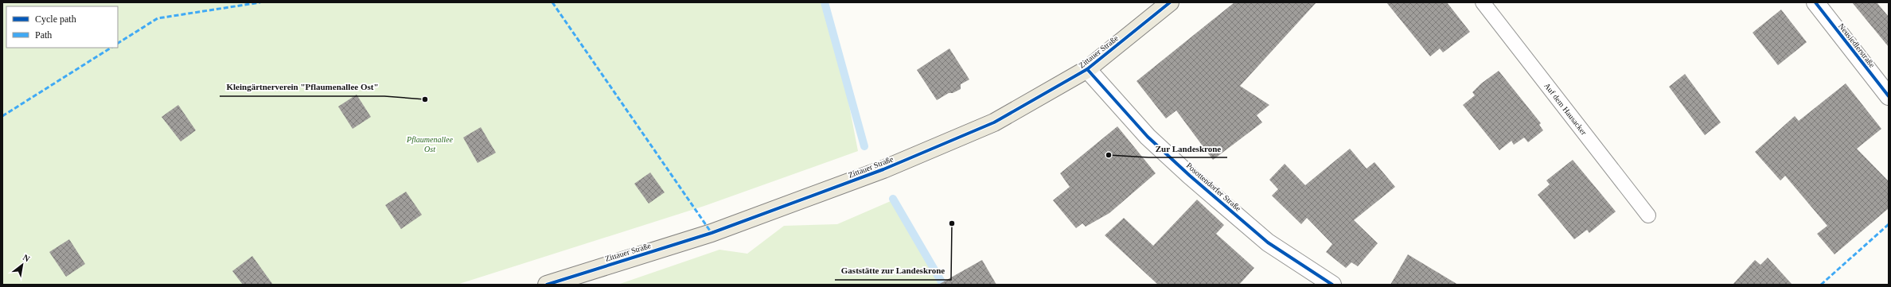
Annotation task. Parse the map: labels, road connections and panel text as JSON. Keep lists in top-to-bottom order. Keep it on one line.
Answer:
{"streets":{"main road":["Zittauer Straße"],"street":["Neusiedlerstraße","Posottendorfer Straße"],"lane":["Auf dem Hausacker"]},"crossings":[["Zittauer Straße","Posottendorfer Straße"]],"parks":["Pflaumenallee Ost"],"places":["Kleingärtnerverein \"Pflaumenallee Ost\"","Zur Landeskrone","Gaststätte zur Landeskrone"],"legend":["Cycle path","Path"],"north":"top right"}
